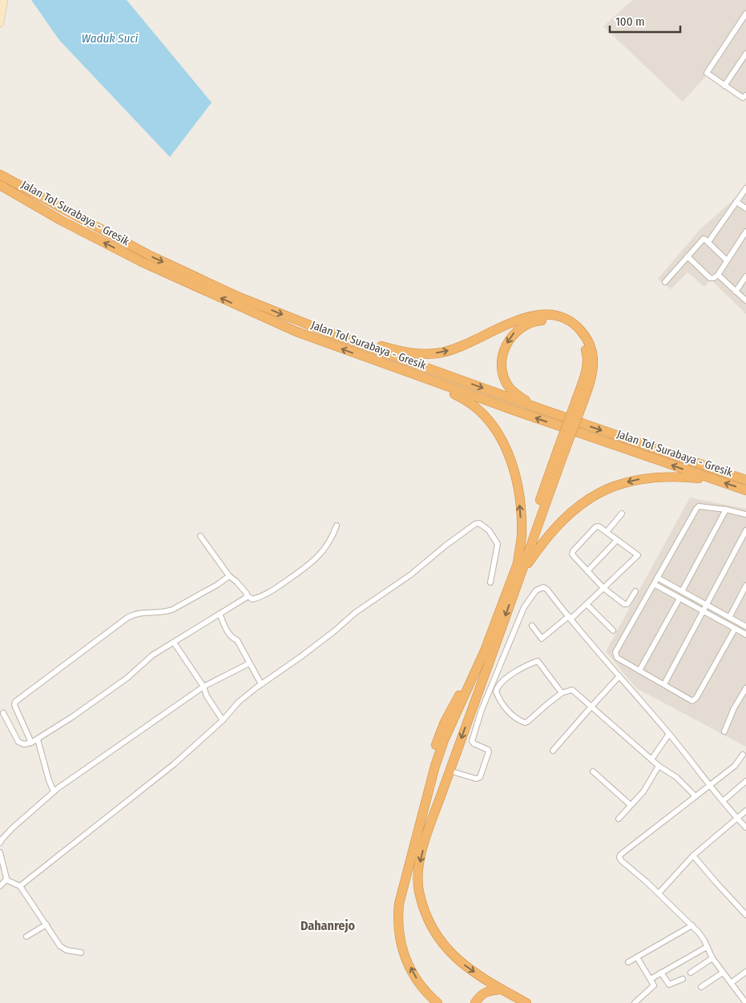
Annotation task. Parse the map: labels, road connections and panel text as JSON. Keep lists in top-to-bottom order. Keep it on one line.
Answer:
{"streets":{"highway":["Jalan Tol Surabaya - Gresik"]},"districts":["Dahanrejo"],"water":["Waduk Suci"],"scale_bar":"100 m"}
